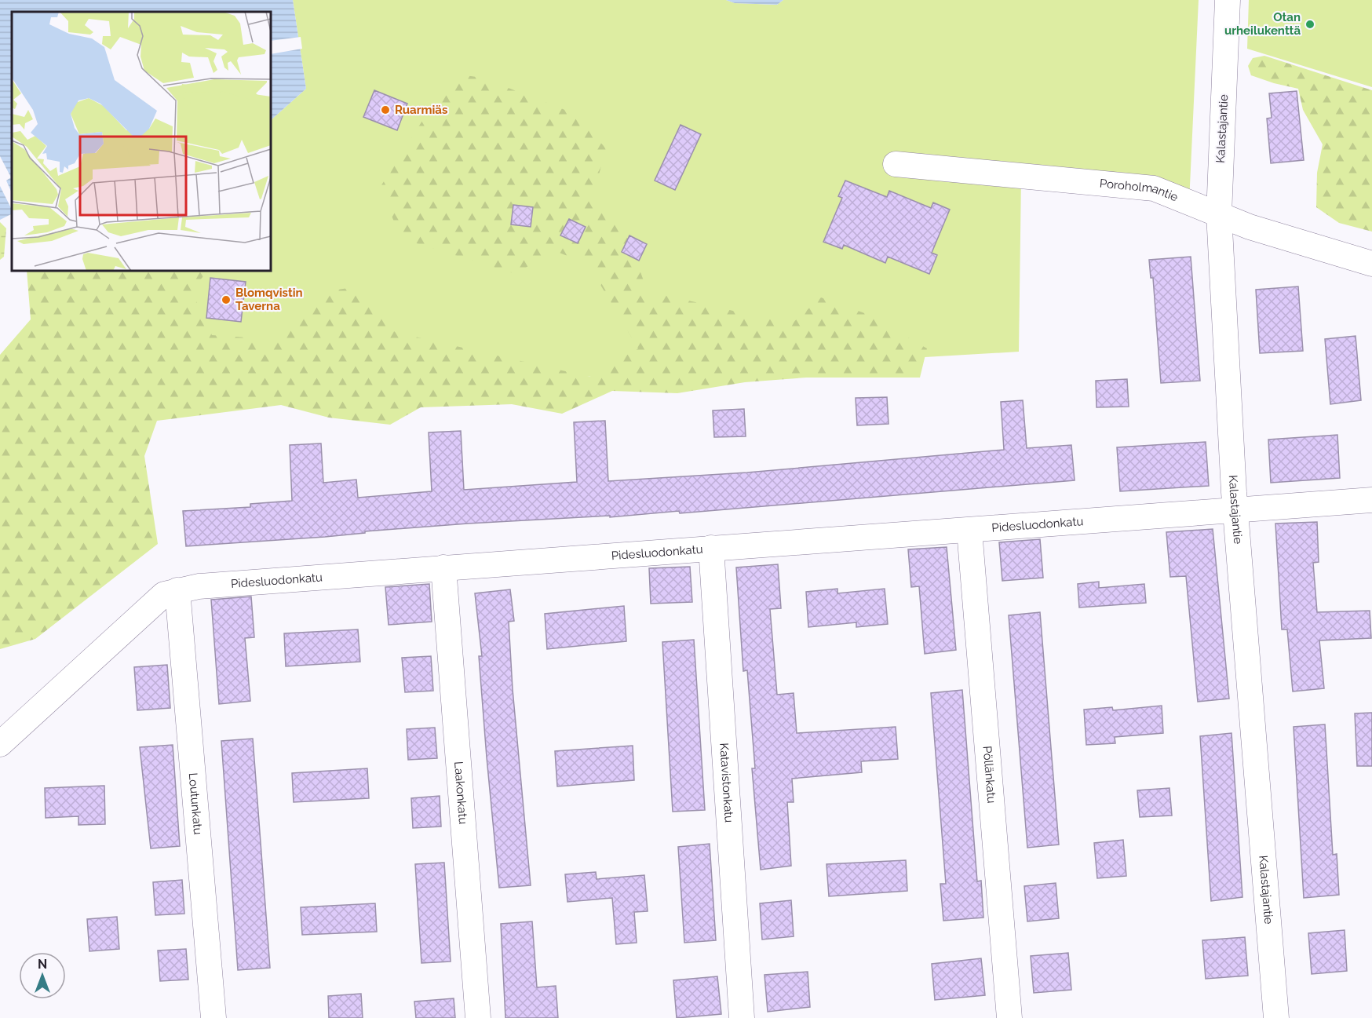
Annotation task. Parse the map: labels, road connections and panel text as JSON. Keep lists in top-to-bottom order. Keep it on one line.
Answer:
{"streets":{"street":["Kalastajantie","Poroholmantie","Pidesluodonkatu","Pöllänkatu","Katavistonkatu","Laakonkatu","Loutunkatu"]},"crossings":[["Kalastajantie","Poroholmantie"],["Kalastajantie","Pidesluodonkatu"],["Pidesluodonkatu","Pöllänkatu"],["Pidesluodonkatu","Katavistonkatu"],["Pidesluodonkatu","Laakonkatu"],["Pidesluodonkatu","Loutunkatu"]],"places":["Otan urheilukenttä","Ruarmiäs","Blomqvistin Taverna"],"north":"top"}
